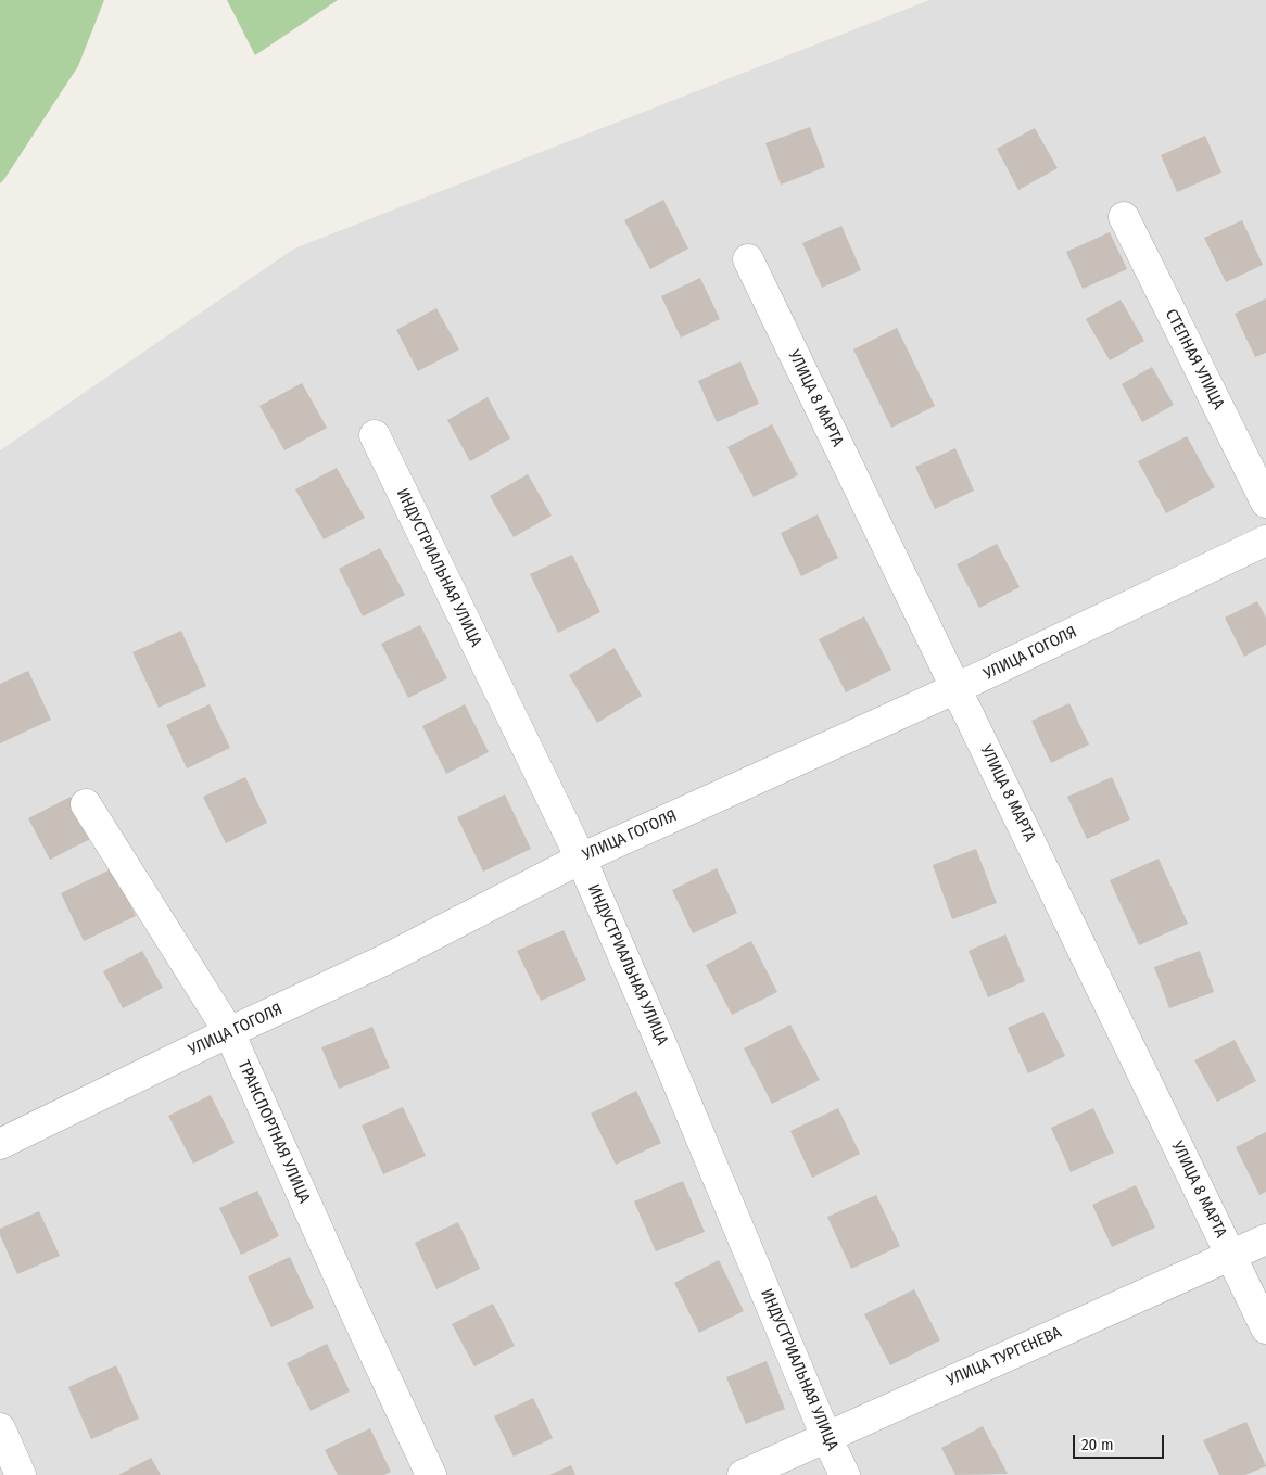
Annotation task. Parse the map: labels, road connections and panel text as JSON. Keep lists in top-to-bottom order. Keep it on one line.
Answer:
{"streets":{"street":["СТЕПНАЯ УЛИЦА","УЛИЦА 8 МАРТА","ИНДУСТРИАЛЬНАЯ УЛИЦА","УЛИЦА ГОГОЛЯ","ТРАНСПОРТНАЯ УЛИЦА","УЛИЦА ТУРГЕНЕВА"]},"crossings":[["УЛИЦА 8 МАРТА","УЛИЦА ГОГОЛЯ"],["УЛИЦА 8 МАРТА","УЛИЦА ТУРГЕНЕВА"],["ИНДУСТРИАЛЬНАЯ УЛИЦА","УЛИЦА ГОГОЛЯ"],["ИНДУСТРИАЛЬНАЯ УЛИЦА","УЛИЦА ТУРГЕНЕВА"],["УЛИЦА ГОГОЛЯ","ТРАНСПОРТНАЯ УЛИЦА"]],"scale_bar":"20 m"}
